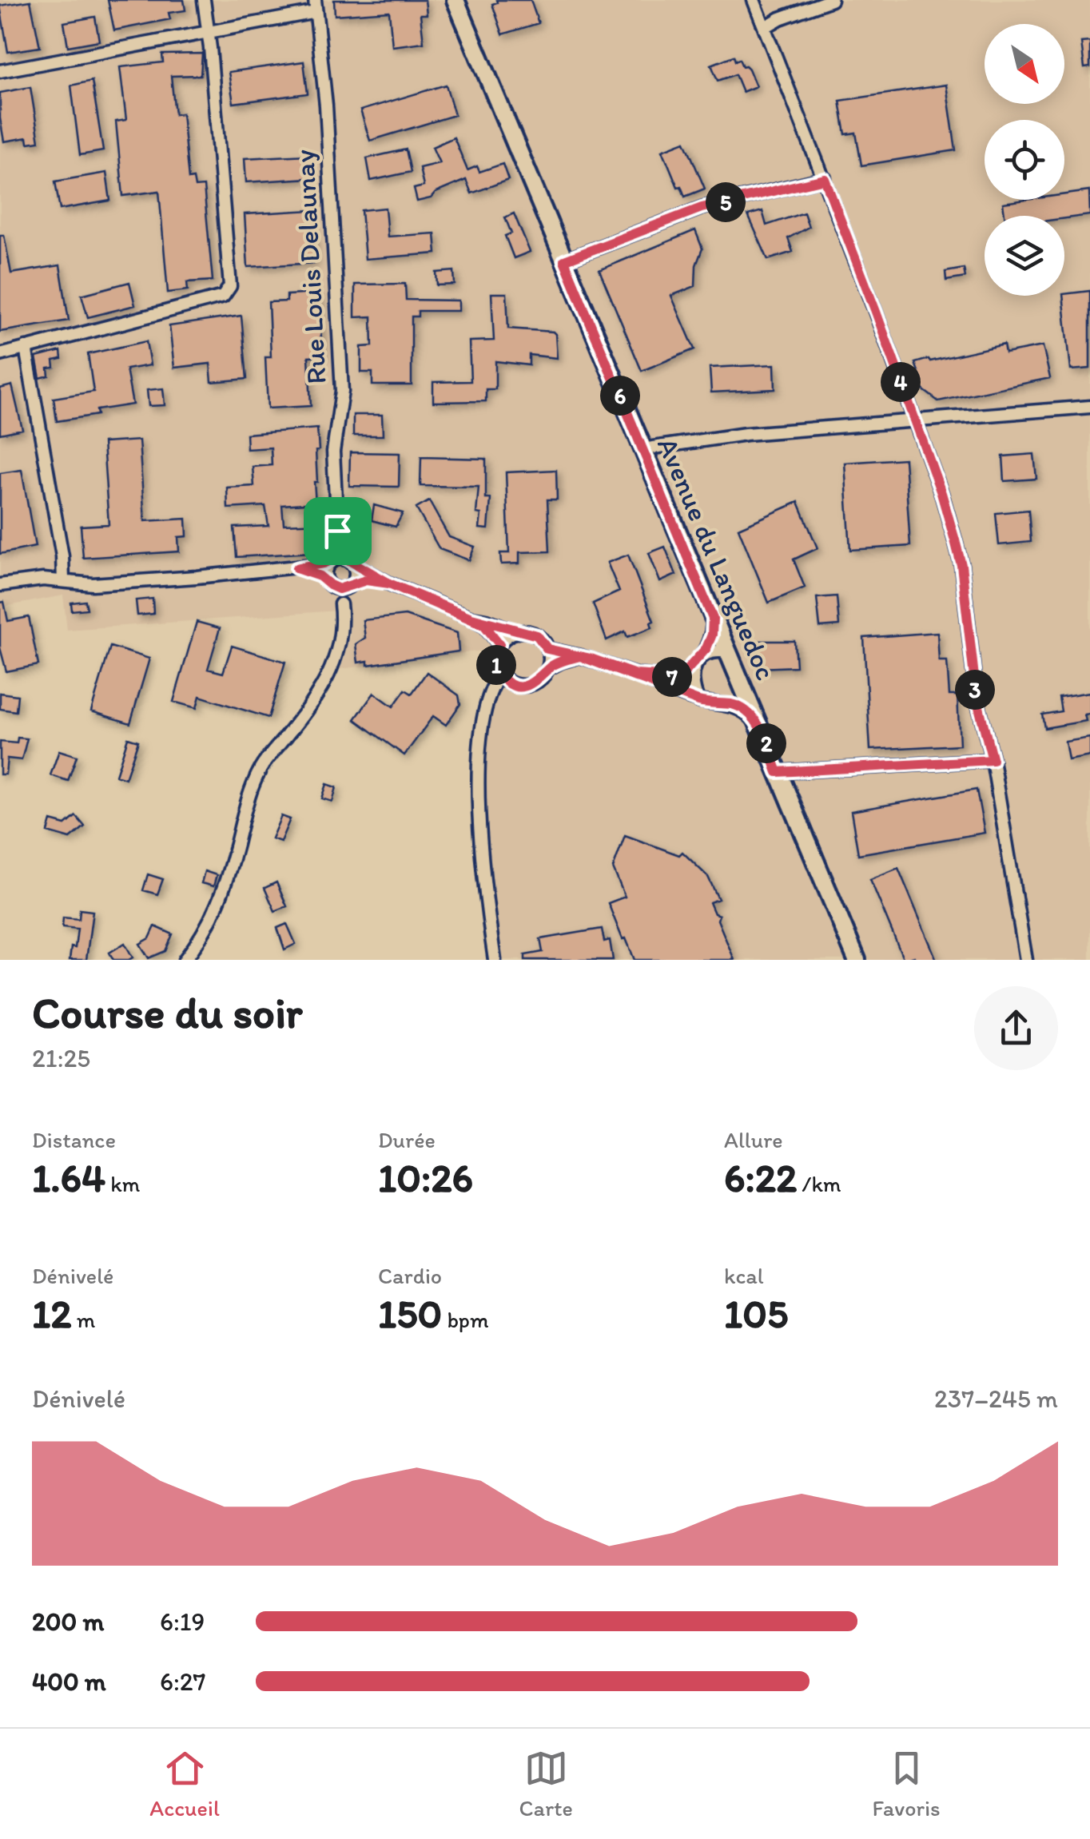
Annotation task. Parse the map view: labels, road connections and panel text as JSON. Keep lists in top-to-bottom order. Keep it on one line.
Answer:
{"streets":{"main road":["Avenue du Languedoc"],"street":["Rue Louis Delaunay"]},"north":"bottom right","page":{"pins":["5","4","6","1","7","3","2"],"heading":["Course du soir","21:25"],"stats":[["Distance","1.64 km"],["Durée","10:26"],["Allure","6:22 /km"],["Dénivelé","12 m"],["Cardio","150 bpm"],["kcal","105"]],"chart":["Dénivelé","237–245 m"],"list":[{"name":"200 m","note":"6:19"},{"name":"400 m","note":"6:27"}],"tabs":["Accueil","Carte","Favoris"]}}
